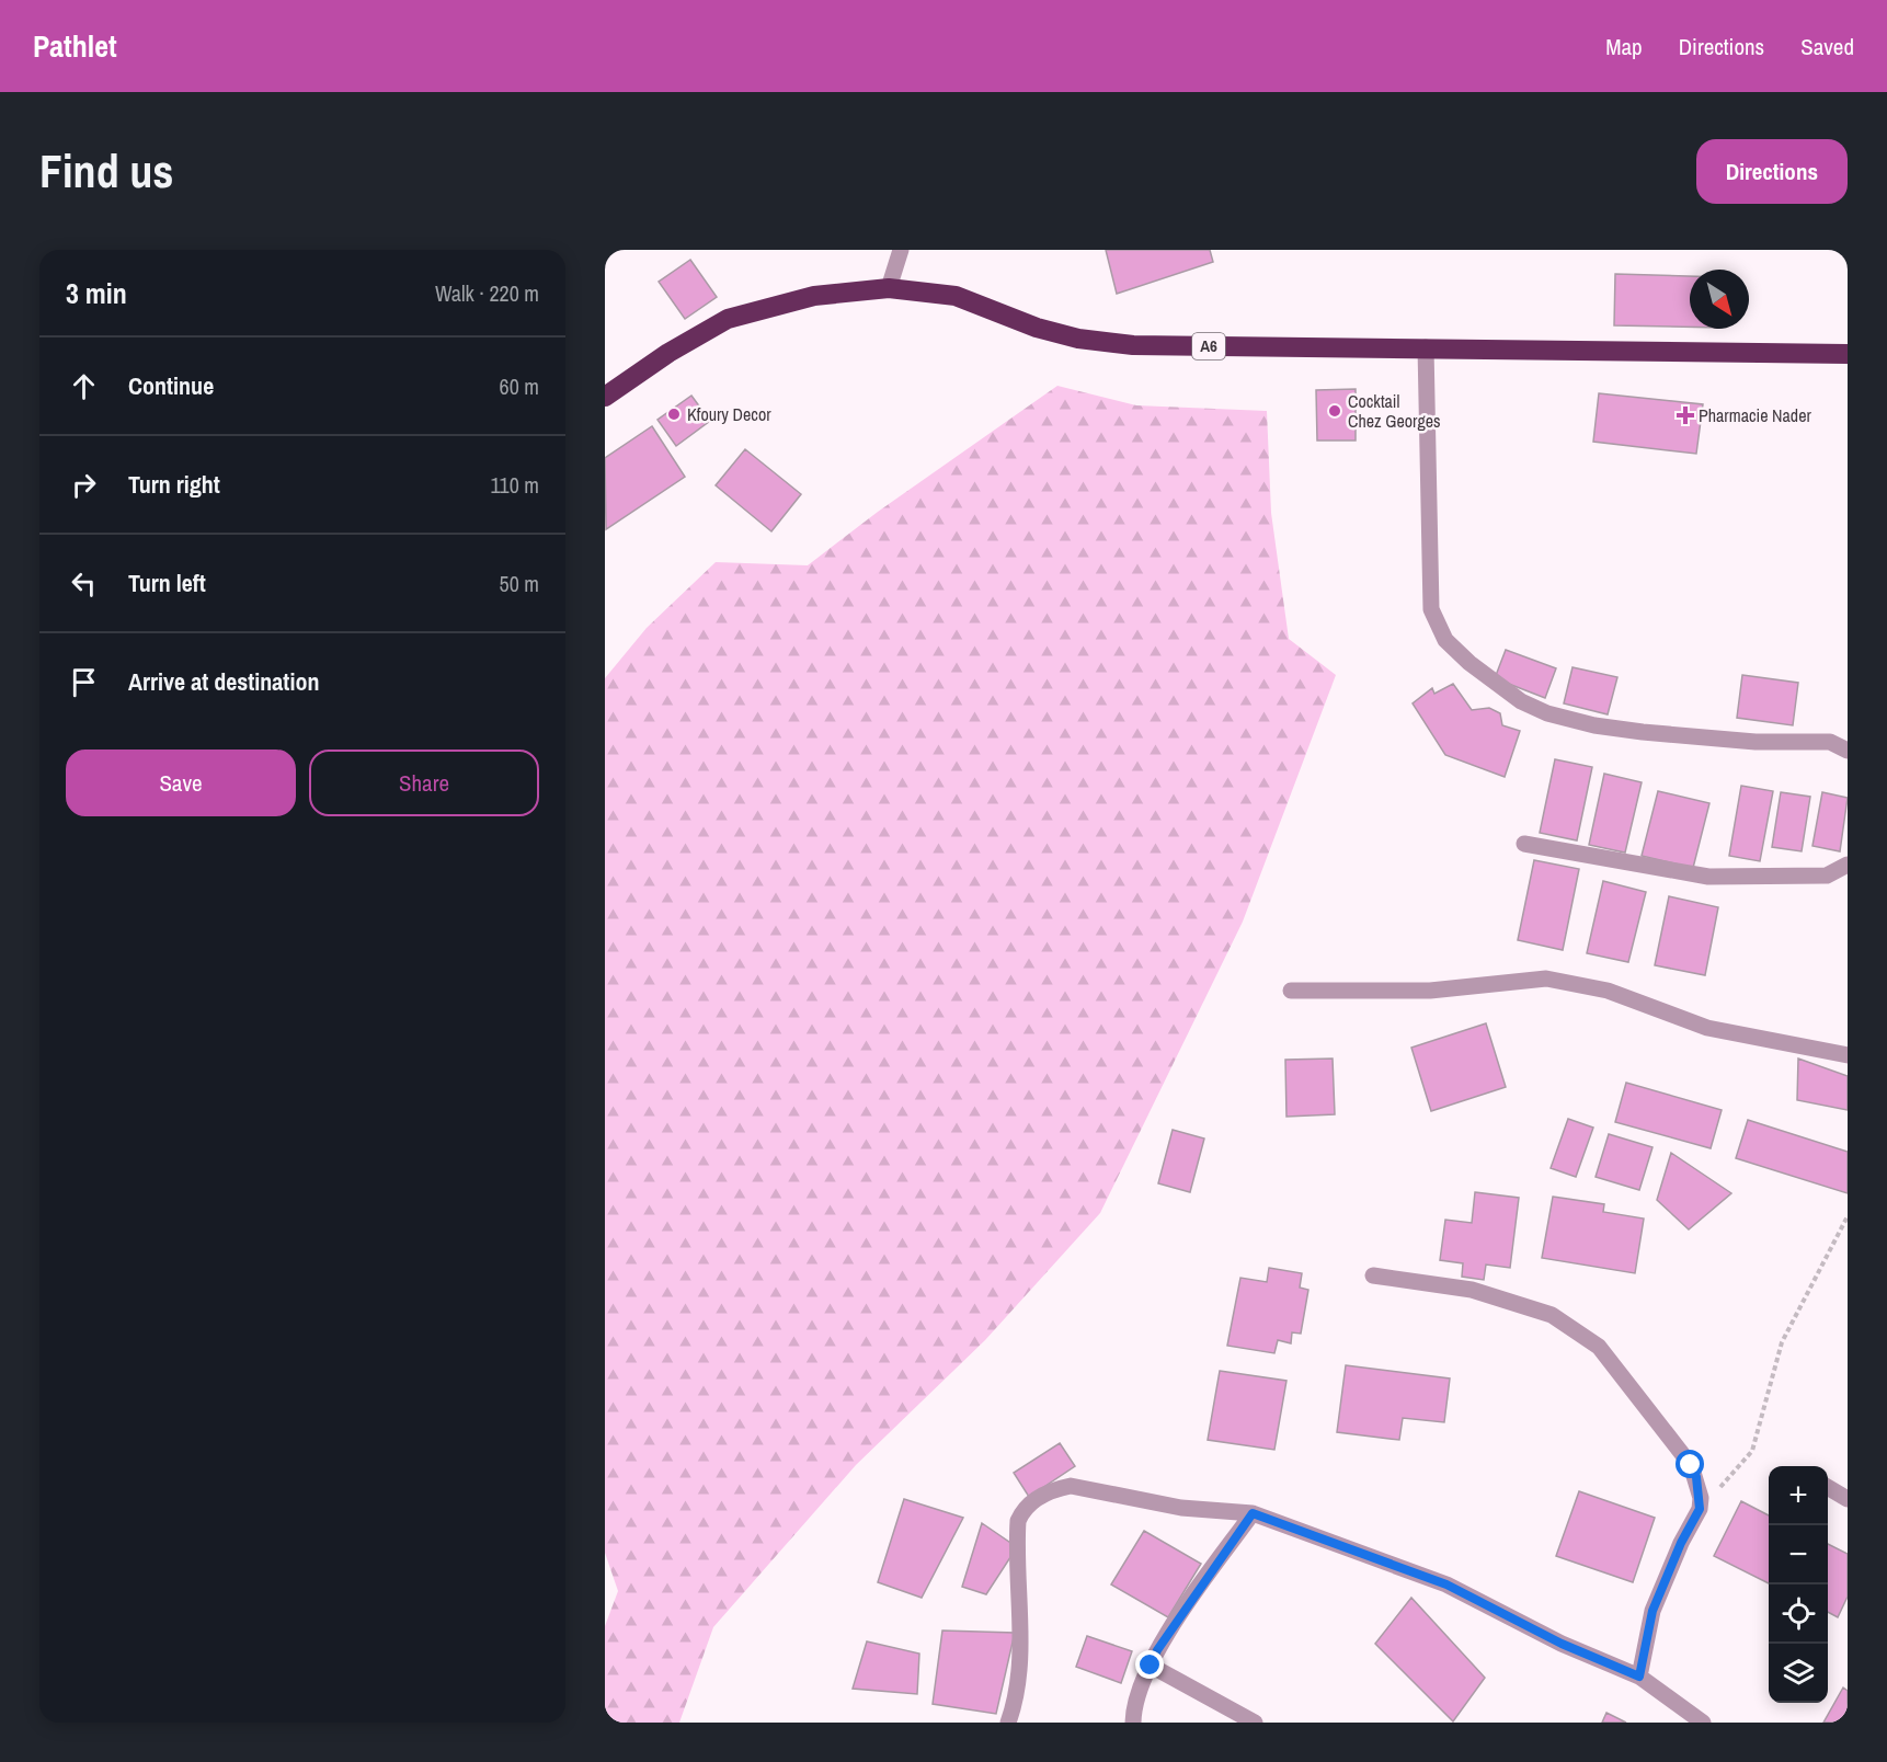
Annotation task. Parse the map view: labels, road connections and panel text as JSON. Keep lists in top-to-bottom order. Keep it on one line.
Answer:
{"streets":{"highway":["A6"]},"places":{"other":["Cocktail Chez Georges","Kfoury Decor"],"health":["Pharmacie Nader"]},"north":"bottom right","page":{"header":"Pathlet","nav":["Map","Directions","Saved"],"buttons":["Directions",["Save","Share"]],"title":"Find us","heading":["3 min","Walk · 220 m"],"list":[["Continue","60 m"],["Turn right","110 m"],["Turn left","50 m"],"Arrive at destination"],"map_buttons":["+","−"]}}
